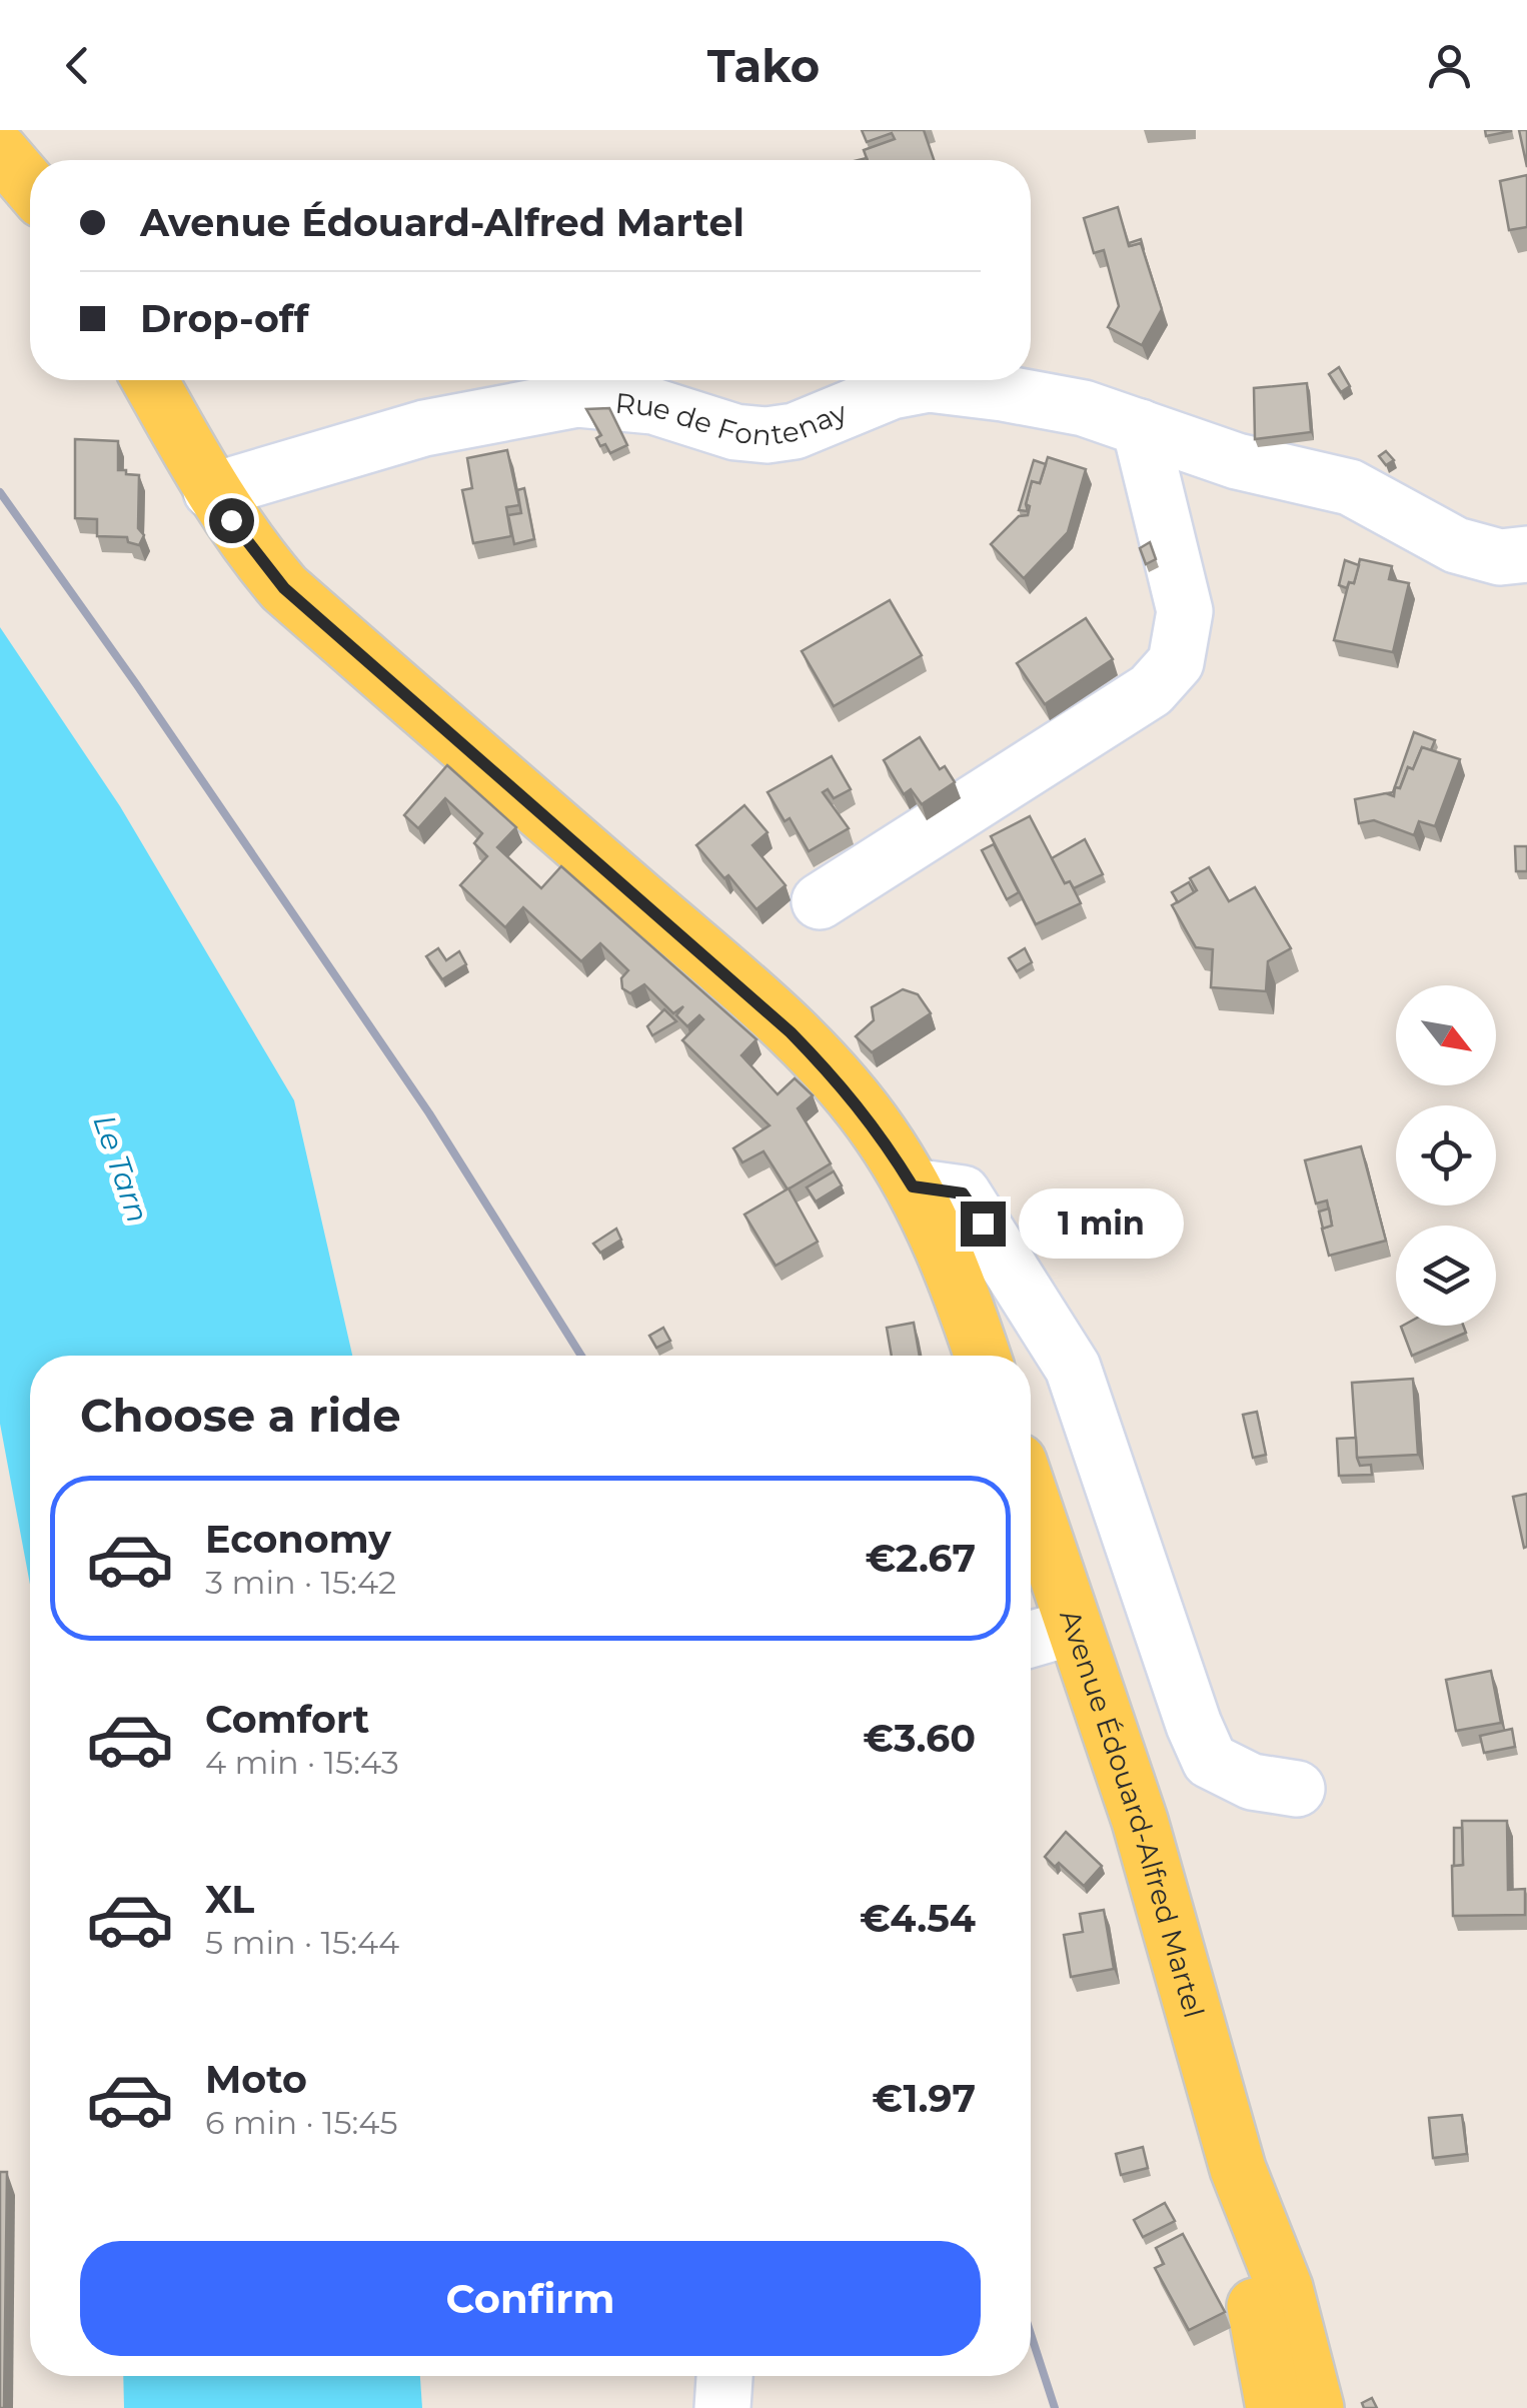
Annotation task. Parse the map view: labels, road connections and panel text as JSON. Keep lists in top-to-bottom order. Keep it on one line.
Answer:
{"streets":{"main road":["Avenue Édouard-Alfred Martel"],"street":["Rue de Fontenay"]},"water":["Le Tarn"],"north":"bottom right","page":{"header":"Tako","banner":["Avenue Édouard-Alfred Martel","Drop-off"],"bubble":"1 min","heading":"Choose a ride","list":[{"name":"Economy","note":"3 min · 15:42","value":"€2.67"},{"name":"Comfort","note":"4 min · 15:43","value":"€3.60"},{"name":"XL","note":"5 min · 15:44","value":"€4.54"},{"name":"Moto","note":"6 min · 15:45","value":"€1.97"}],"buttons":"Confirm"}}
